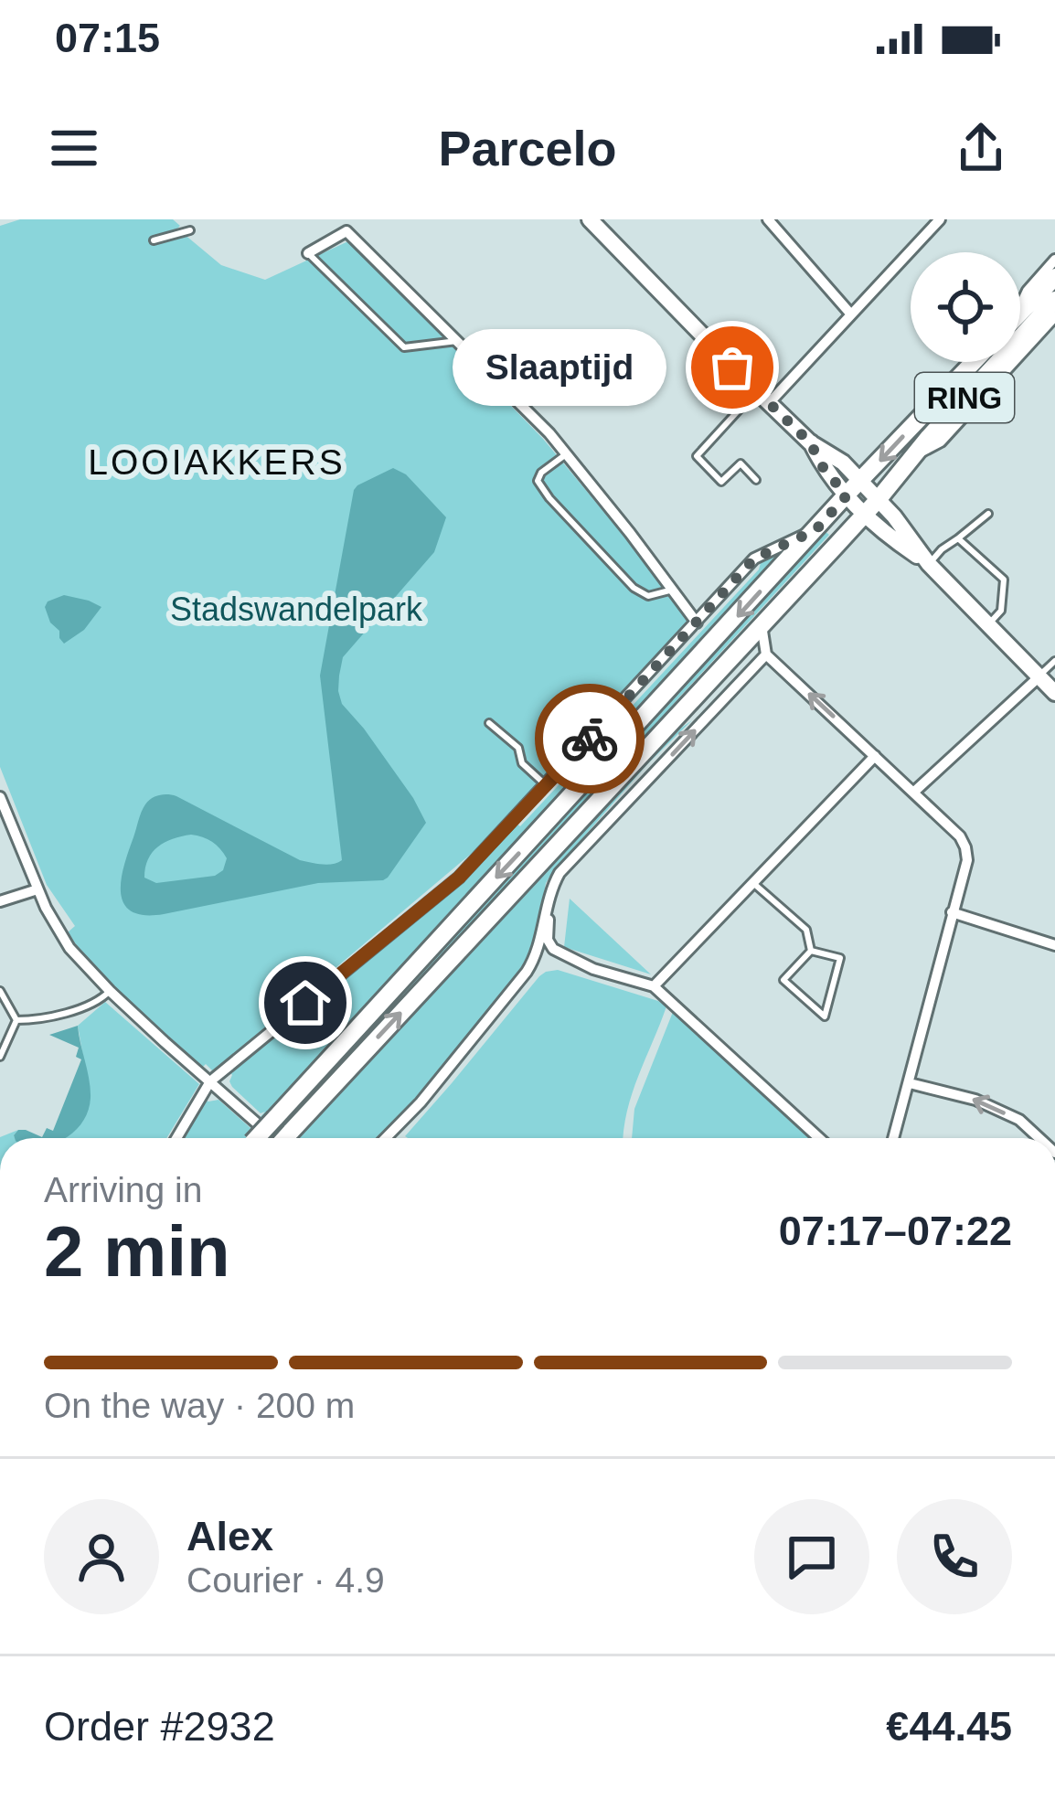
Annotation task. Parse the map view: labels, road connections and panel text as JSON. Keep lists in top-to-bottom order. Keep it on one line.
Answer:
{"streets":{"main road":["RING"]},"districts":["LOOIAKKERS"],"parks":["Stadswandelpark"],"places":["Slaaptijd"],"page":{"status":"07:15","header":"Parcelo","bubble":"Slaaptijd","heading":["2 min","Arriving in","07:17–07:22"],"panel":["Alex","Courier · 4.9","Order #2932","€44.45"],"bar":"On the way · 200 m"}}
